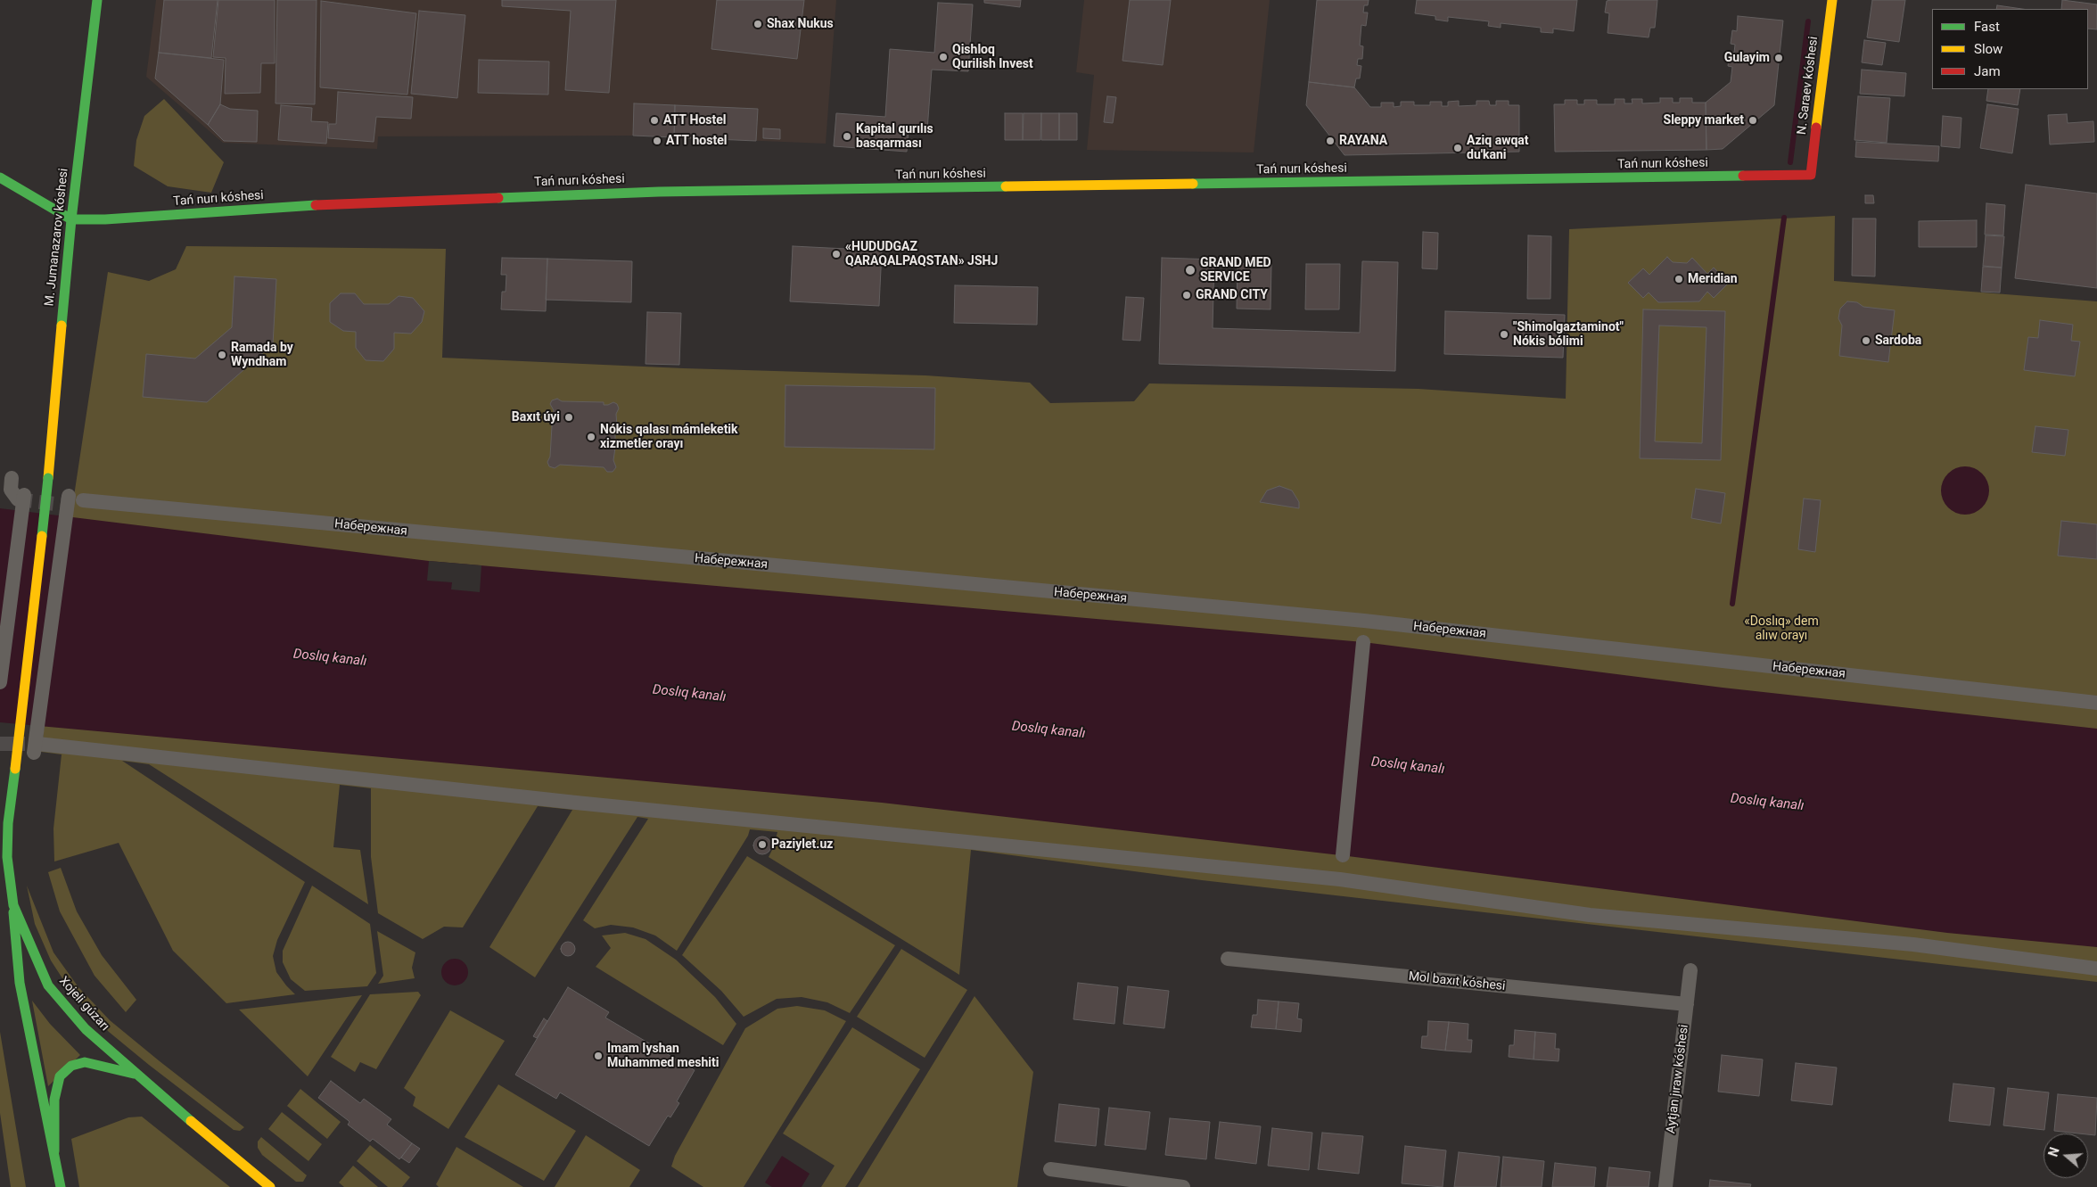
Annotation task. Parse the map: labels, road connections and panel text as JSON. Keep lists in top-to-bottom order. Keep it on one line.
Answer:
{"streets":{"street":["N. Saraev kóshesi","Tań nurı kóshesi","M. Jumanazarov kóshesi","Набережная","Mol baxıt kóshesi","Xojeli gúzarı","Aytjan jıraw kóshesi"]},"crossings":[["N. Saraev kóshesi","Tań nurı kóshesi"],["Tań nurı kóshesi","M. Jumanazarov kóshesi"],["M. Jumanazarov kóshesi","Xojeli gúzarı"],["Mol baxıt kóshesi","Aytjan jıraw kóshesi"]],"water":["Doslıq kanalı"],"parks":["«Doslıq» dem alıw orayı"],"places":["Shax Nukus","Qishloq Qurilish Invest","Gulayim","ATT Hostel","Sleppy market","Kapital qurılıs basqarması","ATT hostel","RAYANA","Aziq awqat du'kani","«HUDUDGAZ QARAQALPAQSTAN» JSHJ","GRAND MED SERVICE","Meridian","GRAND CITY","\"Shimolgaztaminot\" Nókis bólimi","Sardoba","Ramada by Wyndham","Baxıt úyi","Nókis qalası mámleketik xizmetler orayı","Paziylet.uz","Imam Iyshan Muhammed meshiti"],"legend":["Fast","Slow","Jam"],"north":"left"}
